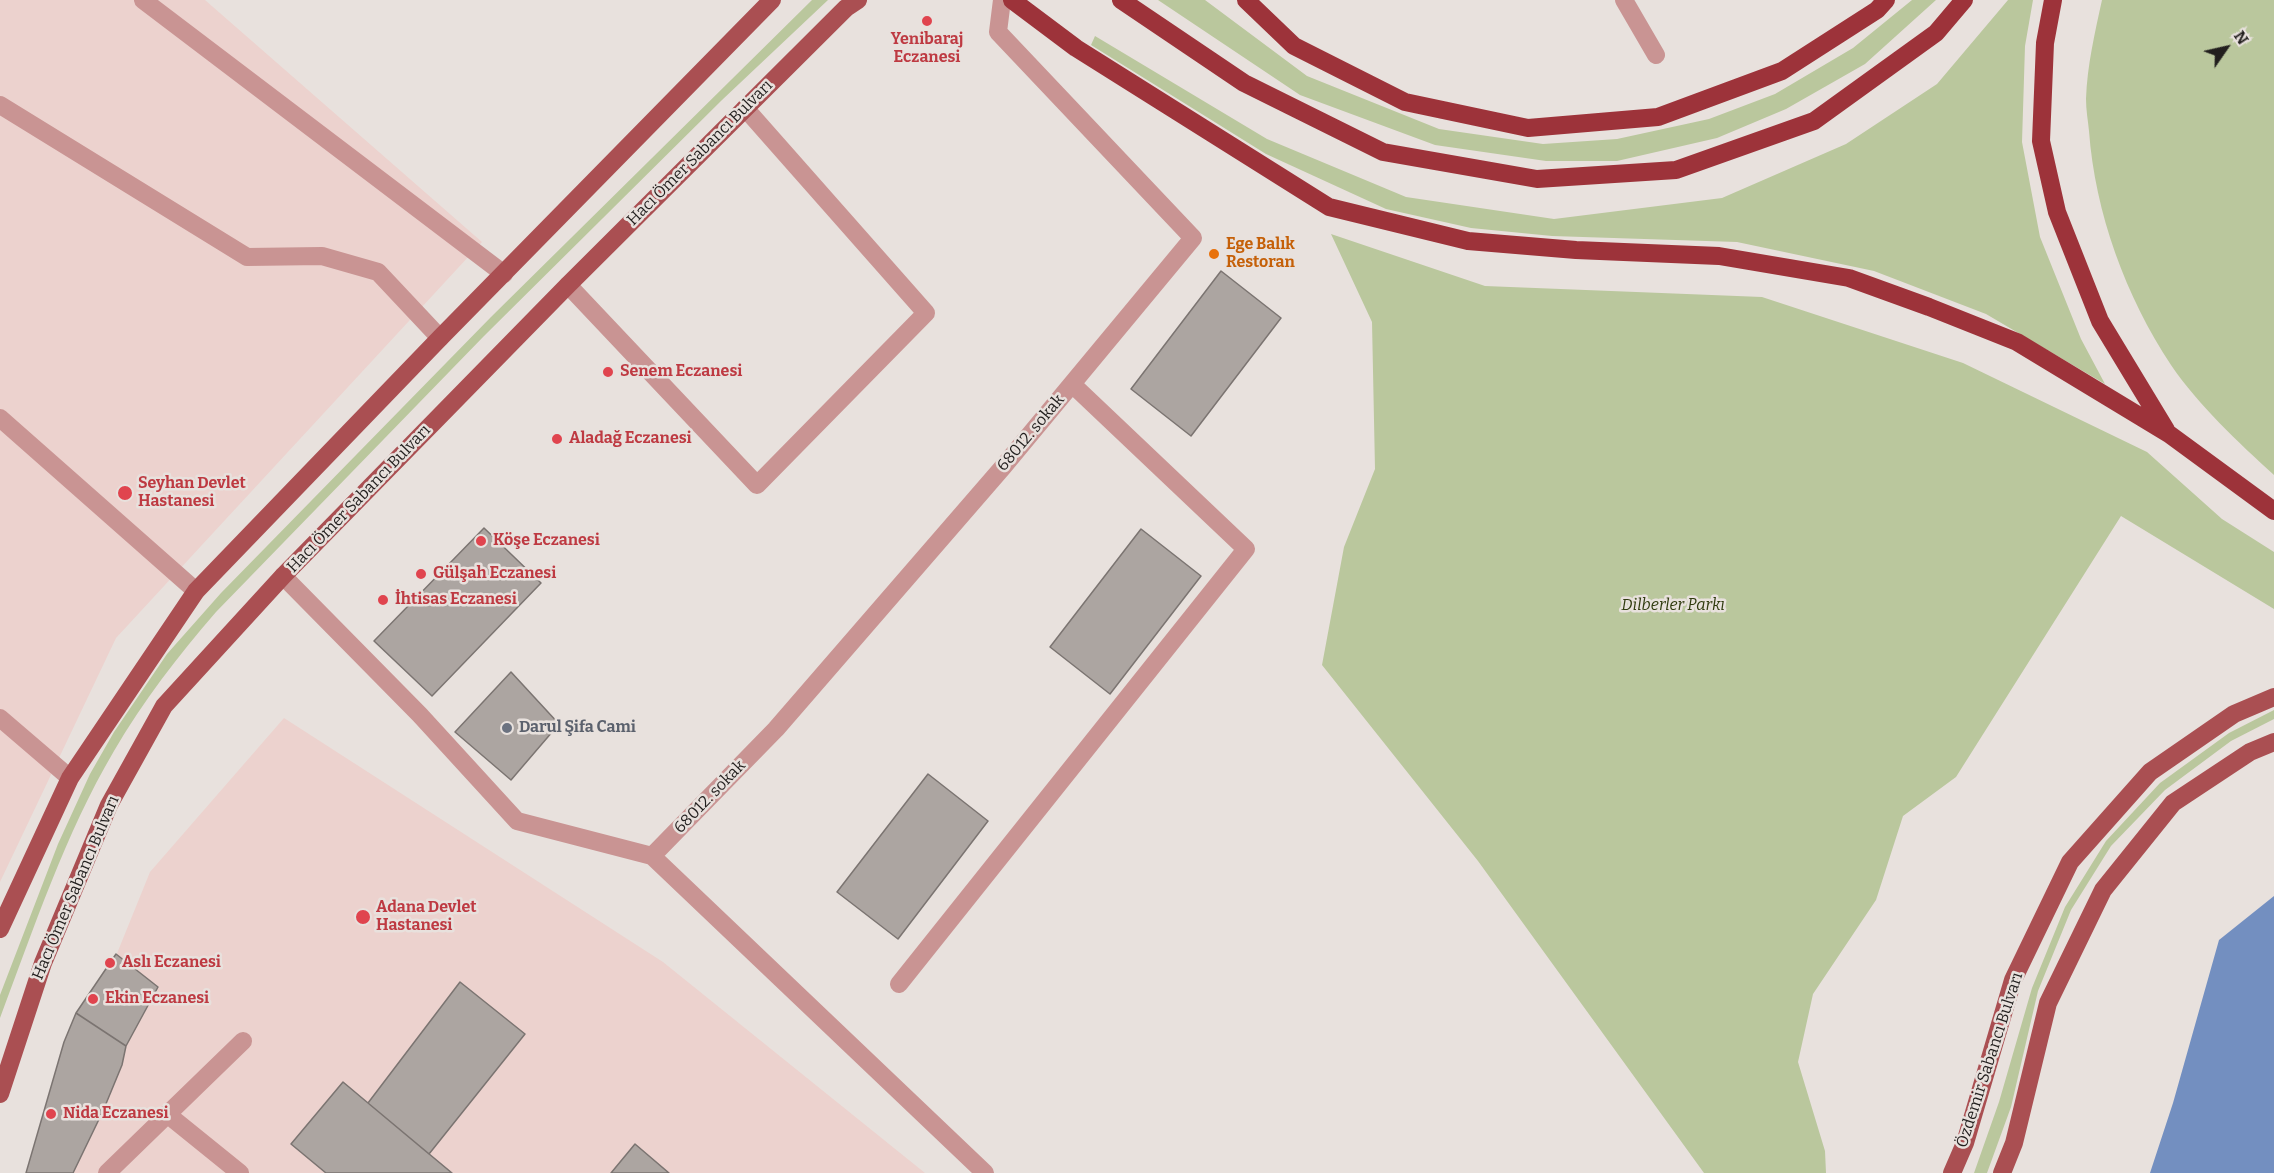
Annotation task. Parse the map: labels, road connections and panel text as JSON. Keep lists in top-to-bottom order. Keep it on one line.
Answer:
{"streets":{"main road":["Hacı Ömer Sabancı Bulvarı","Özdemir Sabancı Bulvarı"],"street":["68012. sokak"]},"parks":["Dilberler Parkı"],"places":["Yenibaraj Eczanesi","Ege Balık Restoran","Senem Eczanesi","Aladağ Eczanesi","Seyhan Devlet Hastanesi","Köşe Eczanesi","Gülşah Eczanesi","İhtisas Eczanesi","Darul Şifa Cami","Adana Devlet Hastanesi","Aslı Eczanesi","Ekin Eczanesi","Nida Eczanesi"],"north":"top right"}
